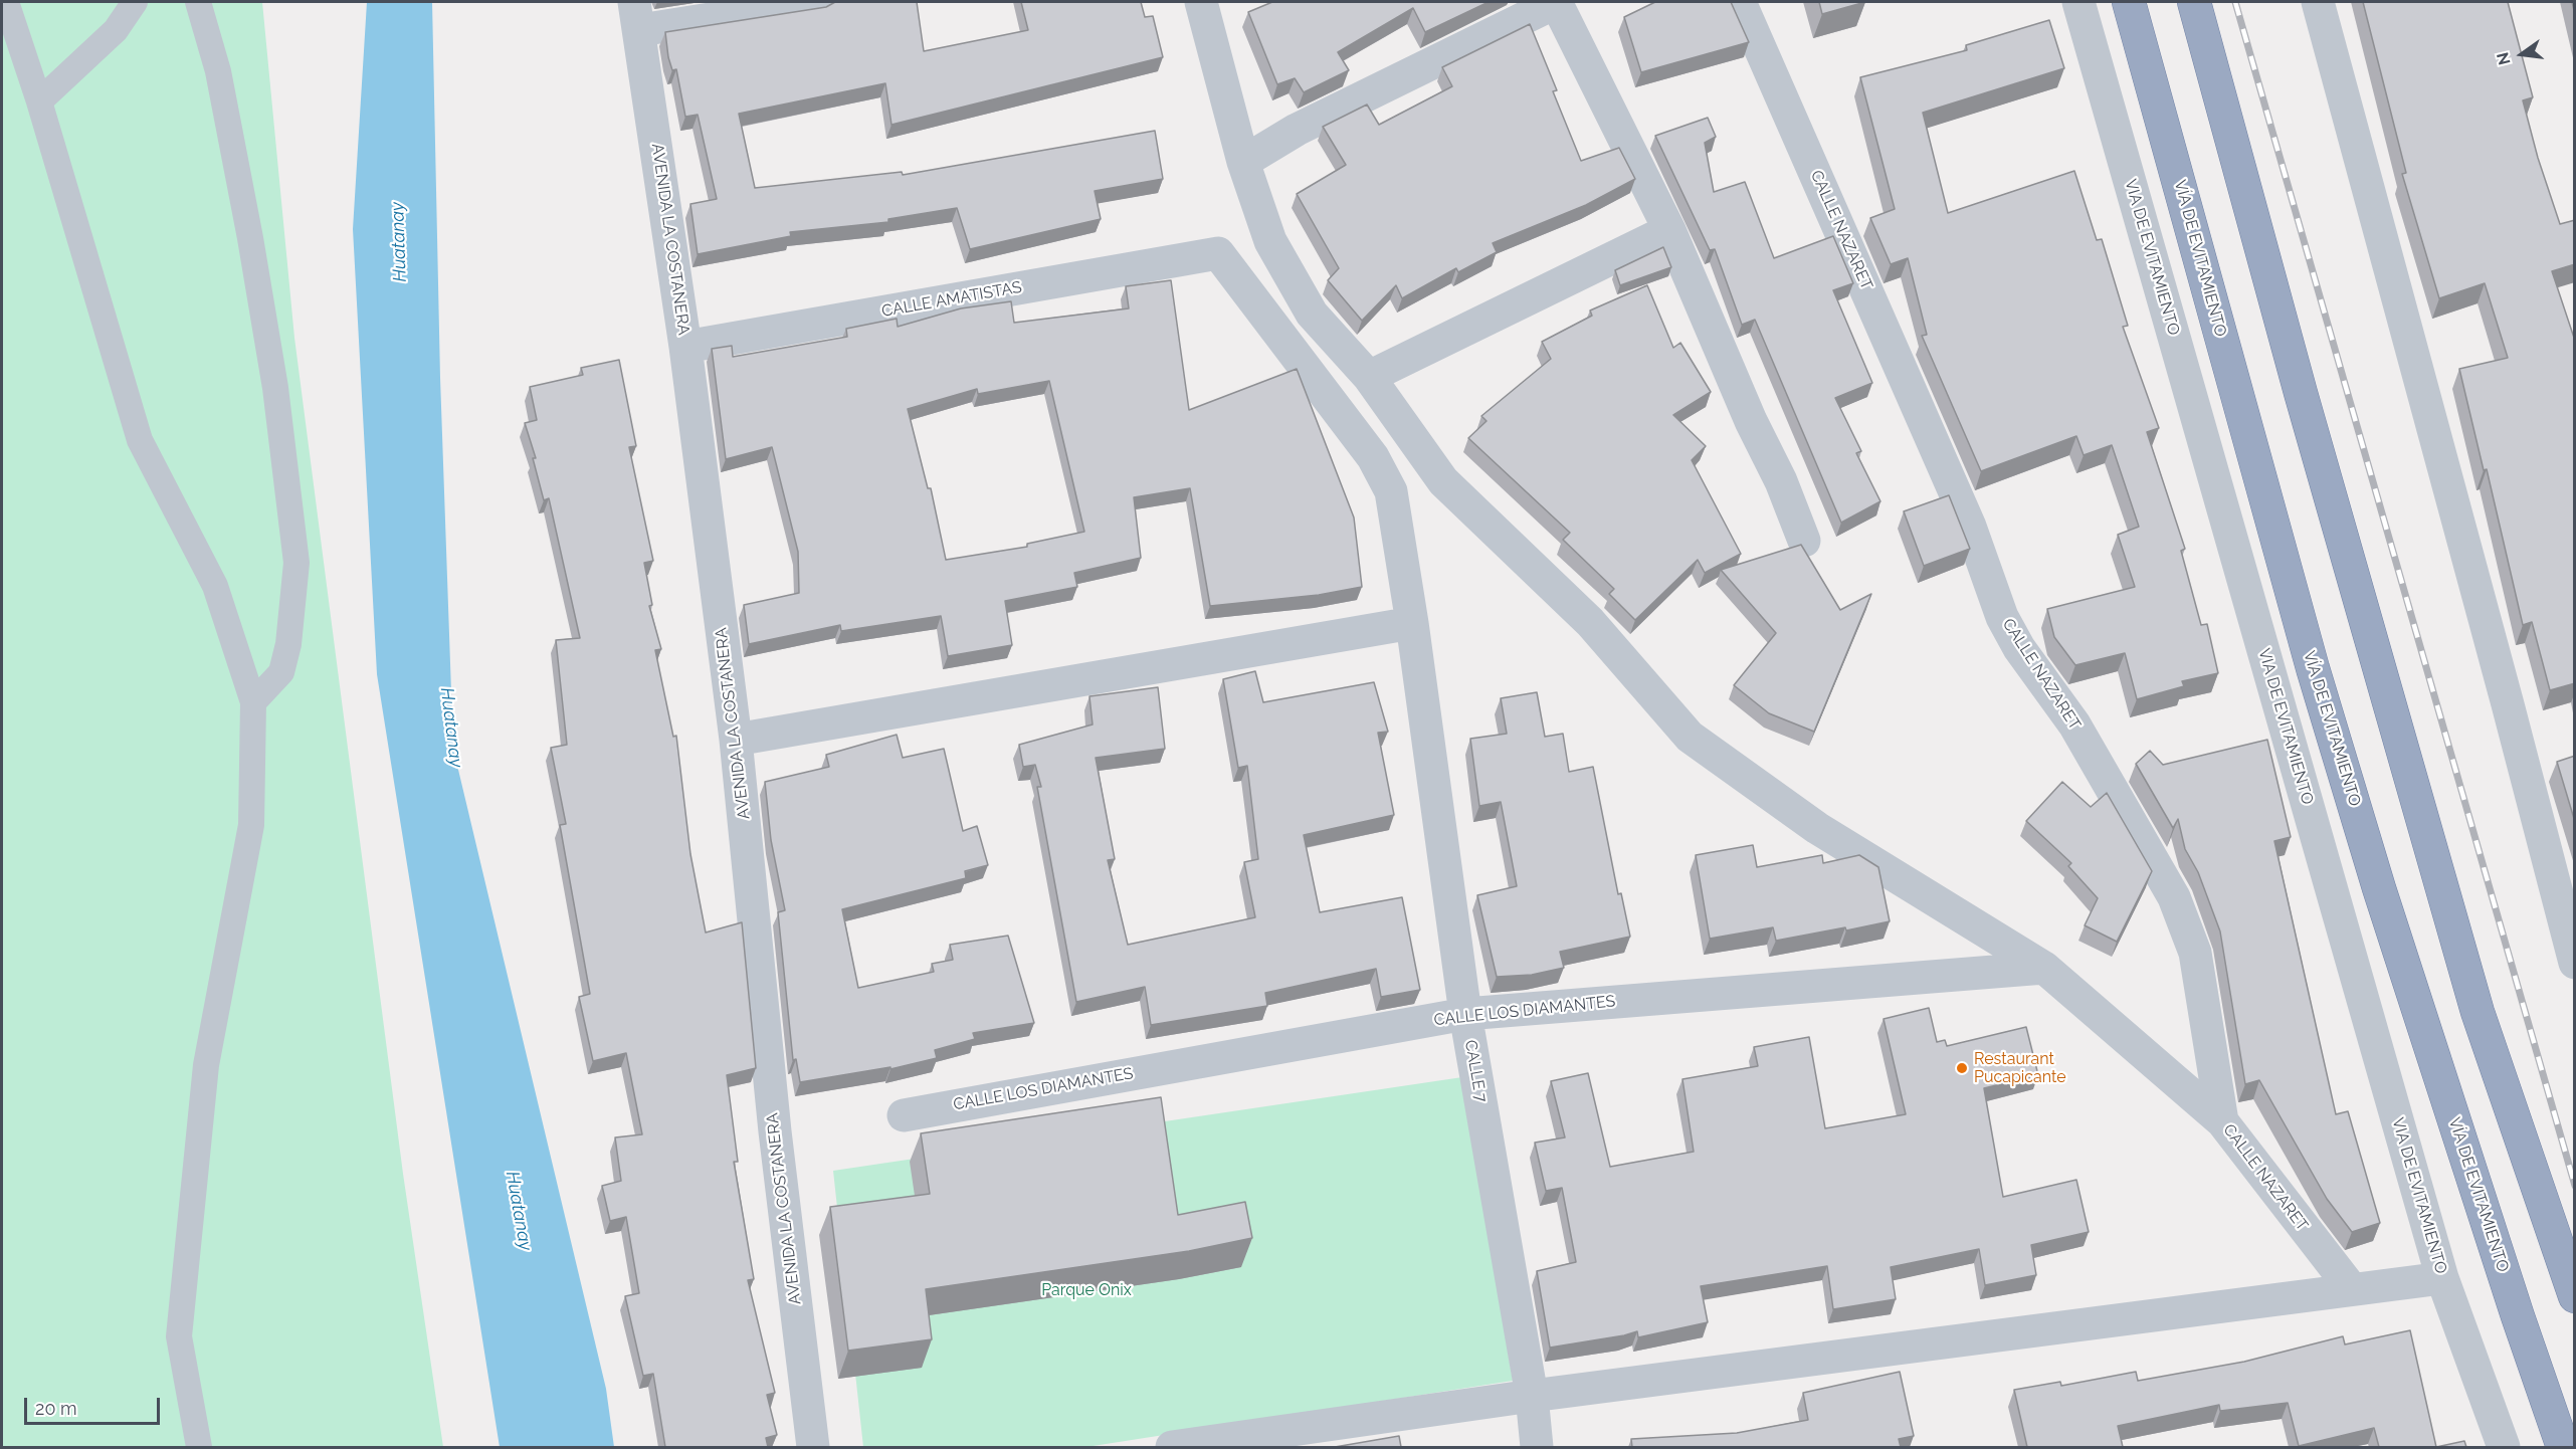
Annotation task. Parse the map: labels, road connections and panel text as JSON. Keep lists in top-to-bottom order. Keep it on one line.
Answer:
{"streets":{"highway":["VÍA DE EVITAMIENTO"],"street":["CALLE NAZARET","AVENIDA LA COSTANERA","VIA DE EVITAMIENTO","CALLE AMATISTAS","CALLE LOS DIAMANTES","CALLE 7"]},"crossings":[["AVENIDA LA COSTANERA","CALLE AMATISTAS"],["CALLE AMATISTAS","CALLE 7"],["CALLE LOS DIAMANTES","CALLE 7"]],"water":["Huatanay"],"parks":["Parque Onix"],"places":["Restaurant Pucapicante"],"scale_bar":"20 m","north":"left"}
